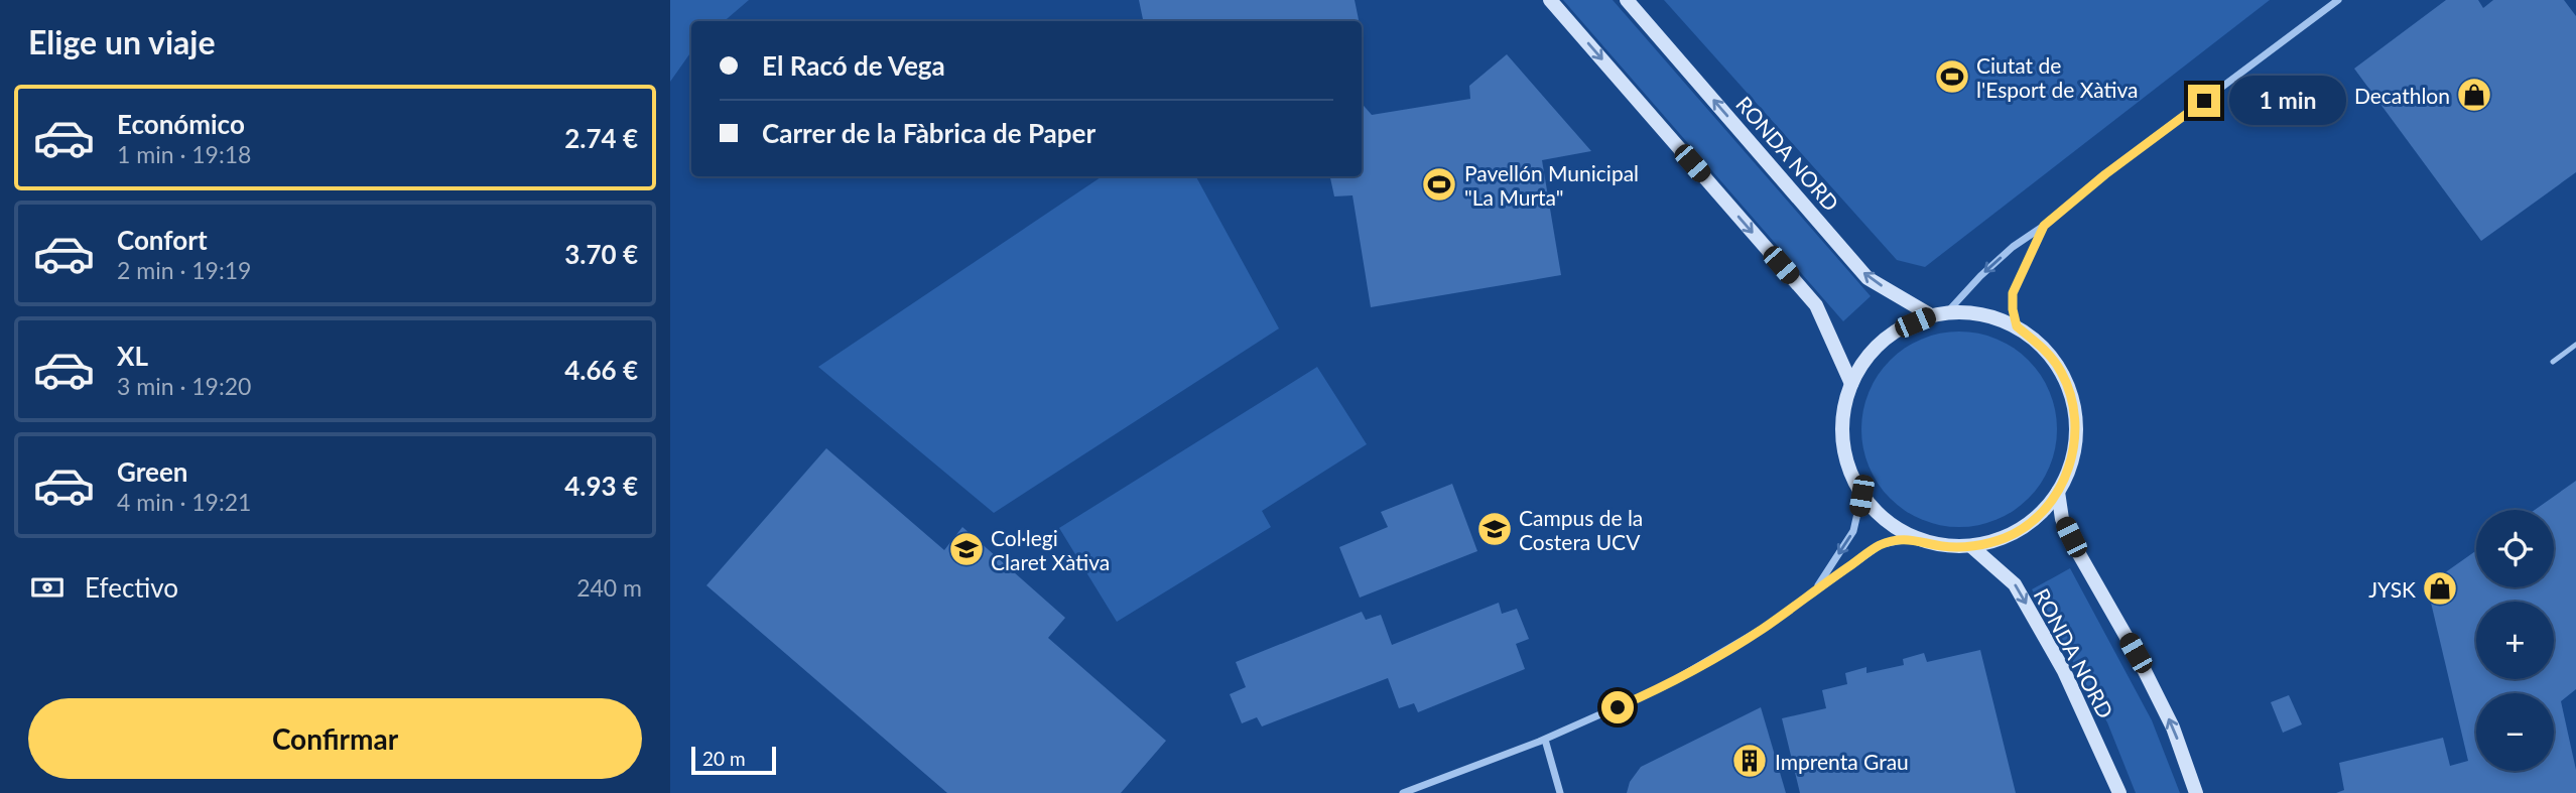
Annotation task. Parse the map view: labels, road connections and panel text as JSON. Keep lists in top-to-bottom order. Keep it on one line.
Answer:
{"streets":{"main road":["RONDA NORD"]},"places":{"sports":["Ciutat de l'Esport de Xàtiva","Pavellón Municipal \"La Murta\""],"shop":["Decathlon","JYSK"],"school or university":["Campus de la Costera UCV","Col·legi Claret Xàtiva"],"building":["Imprenta Grau"]},"scale_bar":"20 m","page":{"heading":"Elige un viaje","banner":["El Racó de Vega","Carrer de la Fàbrica de Paper"],"bubble":"1 min","list":[{"name":"Económico","note":"1 min · 19:18","value":"2.74 €"},{"name":"Confort","note":"2 min · 19:19","value":"3.70 €"},{"name":"XL","note":"3 min · 19:20","value":"4.66 €"},{"name":"Green","note":"4 min · 19:21","value":"4.93 €"}],"map_buttons":["+","−"],"pay":["Efectivo","240 m"],"buttons":"Confirmar","scale":"20 m"}}
